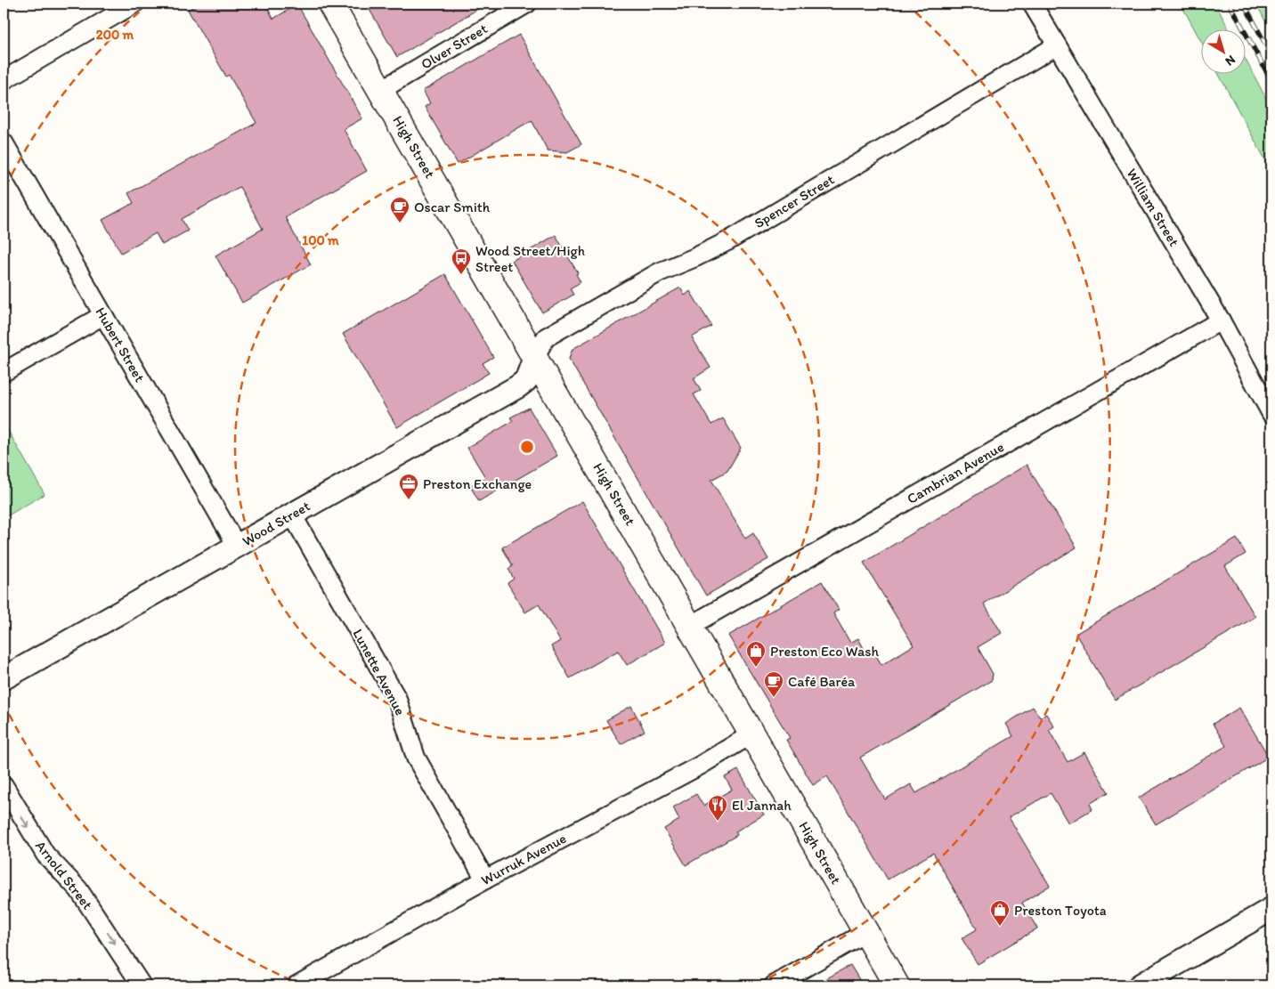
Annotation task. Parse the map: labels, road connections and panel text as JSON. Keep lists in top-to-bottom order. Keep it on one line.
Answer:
{"streets":{"main road":["High Street"],"street":["Olver Street","Spencer Street","William Street","Hubert Street","Cambrian Avenue","Wood Street","Lunette Avenue","Wurruk Avenue","Arnold Street"]},"crossings":[["Olver Street","High Street"],["High Street","Spencer Street"],["High Street","Cambrian Avenue"],["High Street","Wood Street"],["High Street","Wurruk Avenue"],["Spencer Street","William Street"],["Spencer Street","Wood Street"],["William Street","Cambrian Avenue"],["Hubert Street","Wood Street"],["Wood Street","Lunette Avenue"],["Lunette Avenue","Wurruk Avenue"]],"one_way":["Arnold Street"],"places":{"cafe":["Oscar Smith","Café Baréa"],"bus stop":["Wood Street/High Street"],"office":["Preston Exchange"],"shop":["Preston Eco Wash","Preston Toyota"],"restaurant":["El Jannah"]},"north":"bottom right","rings":["200 m","100 m"]}
